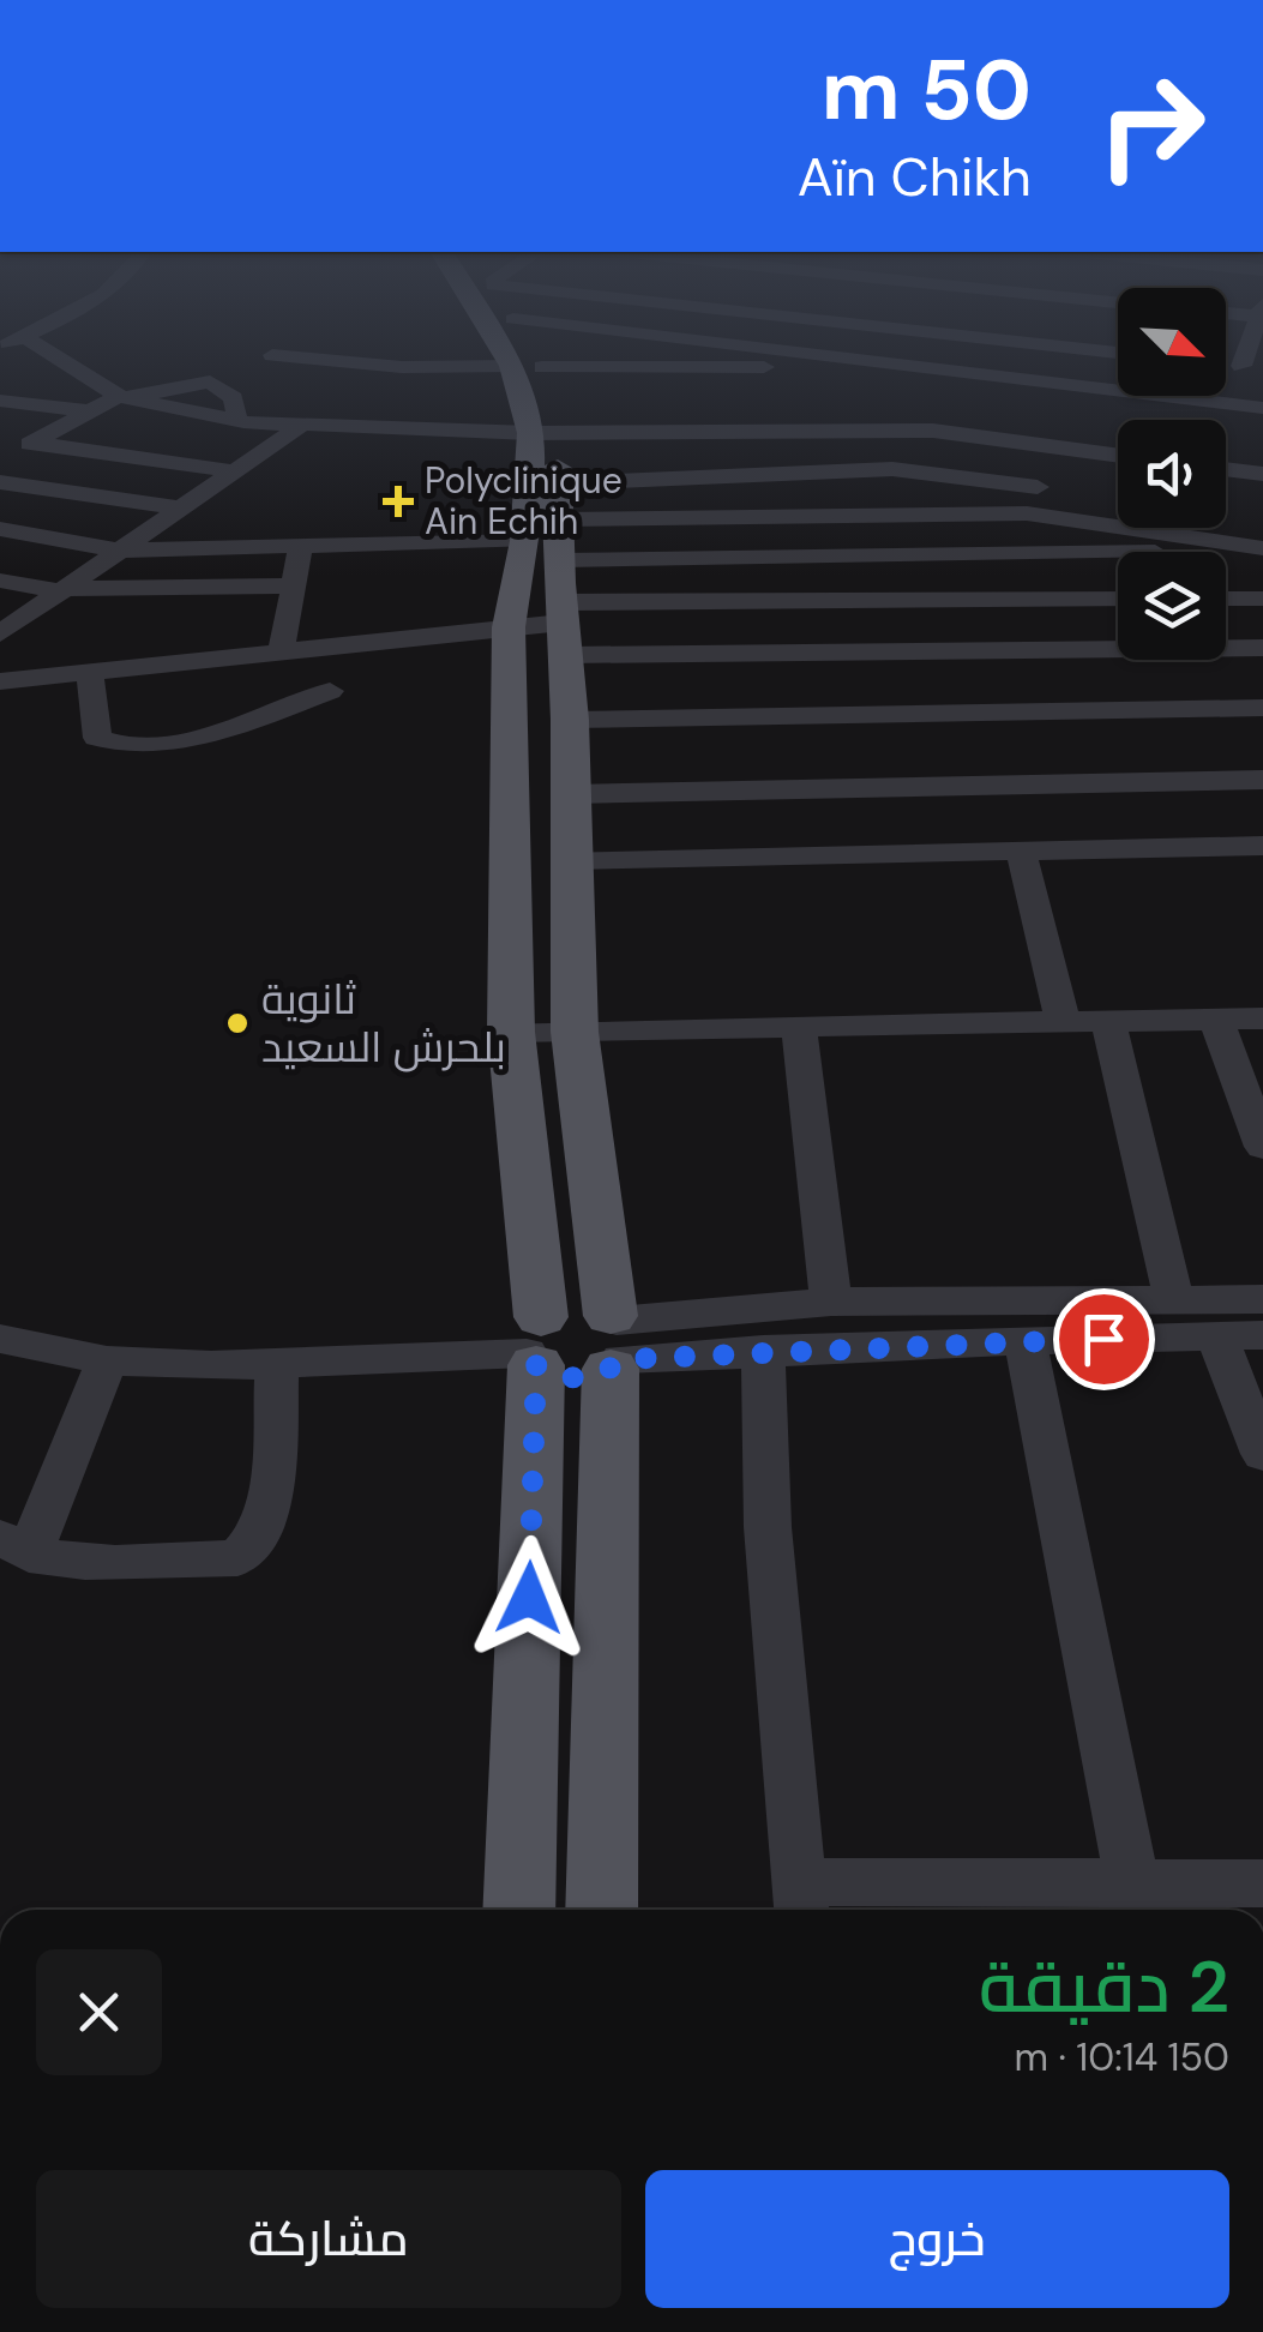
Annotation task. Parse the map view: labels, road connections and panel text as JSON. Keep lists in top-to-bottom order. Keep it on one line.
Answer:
{"places":{"health":["Polyclinique Ain Echih"],"other":["ثانوية بلحرش السعيد"]},"north":"bottom right","page":{"turn":["50 m","Aïn Chikh"],"heading":["2 دقيقة","150 m · 10:14"],"buttons":["خروج","مشاركة"]}}
